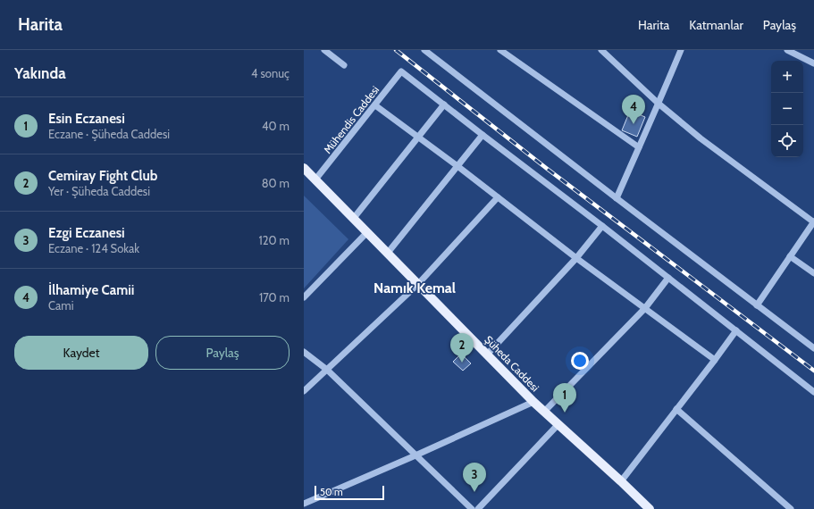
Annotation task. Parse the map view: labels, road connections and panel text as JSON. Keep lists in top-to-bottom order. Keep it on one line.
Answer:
{"streets":{"main road":["Şüheda Caddesi"],"street":["Mühendis Caddesi"]},"crossings":[["Mühendis Caddesi","Şüheda Caddesi"]],"districts":["Namık Kemal"],"scale_bar":"50 m","page":{"header":"Harita","nav":["Harita","Katmanlar","Paylaş"],"heading":["Yakında","4 sonuç"],"map_buttons":["+","−"],"pins":["4","2","1","3"],"list":[{"mark":"1","name":"Esin Eczanesi","note":"Eczane · Şüheda Caddesi","value":"40 m"},{"mark":"2","name":"Cemiray Fight Club","note":"Yer · Şüheda Caddesi","value":"80 m"},{"mark":"3","name":"Ezgi Eczanesi","note":"Eczane · 124 Sokak","value":"120 m"},{"mark":"4","name":"İlhamiye Camii","note":"Cami","value":"170 m"}],"buttons":["Kaydet","Paylaş"],"scale":"50 m"}}
